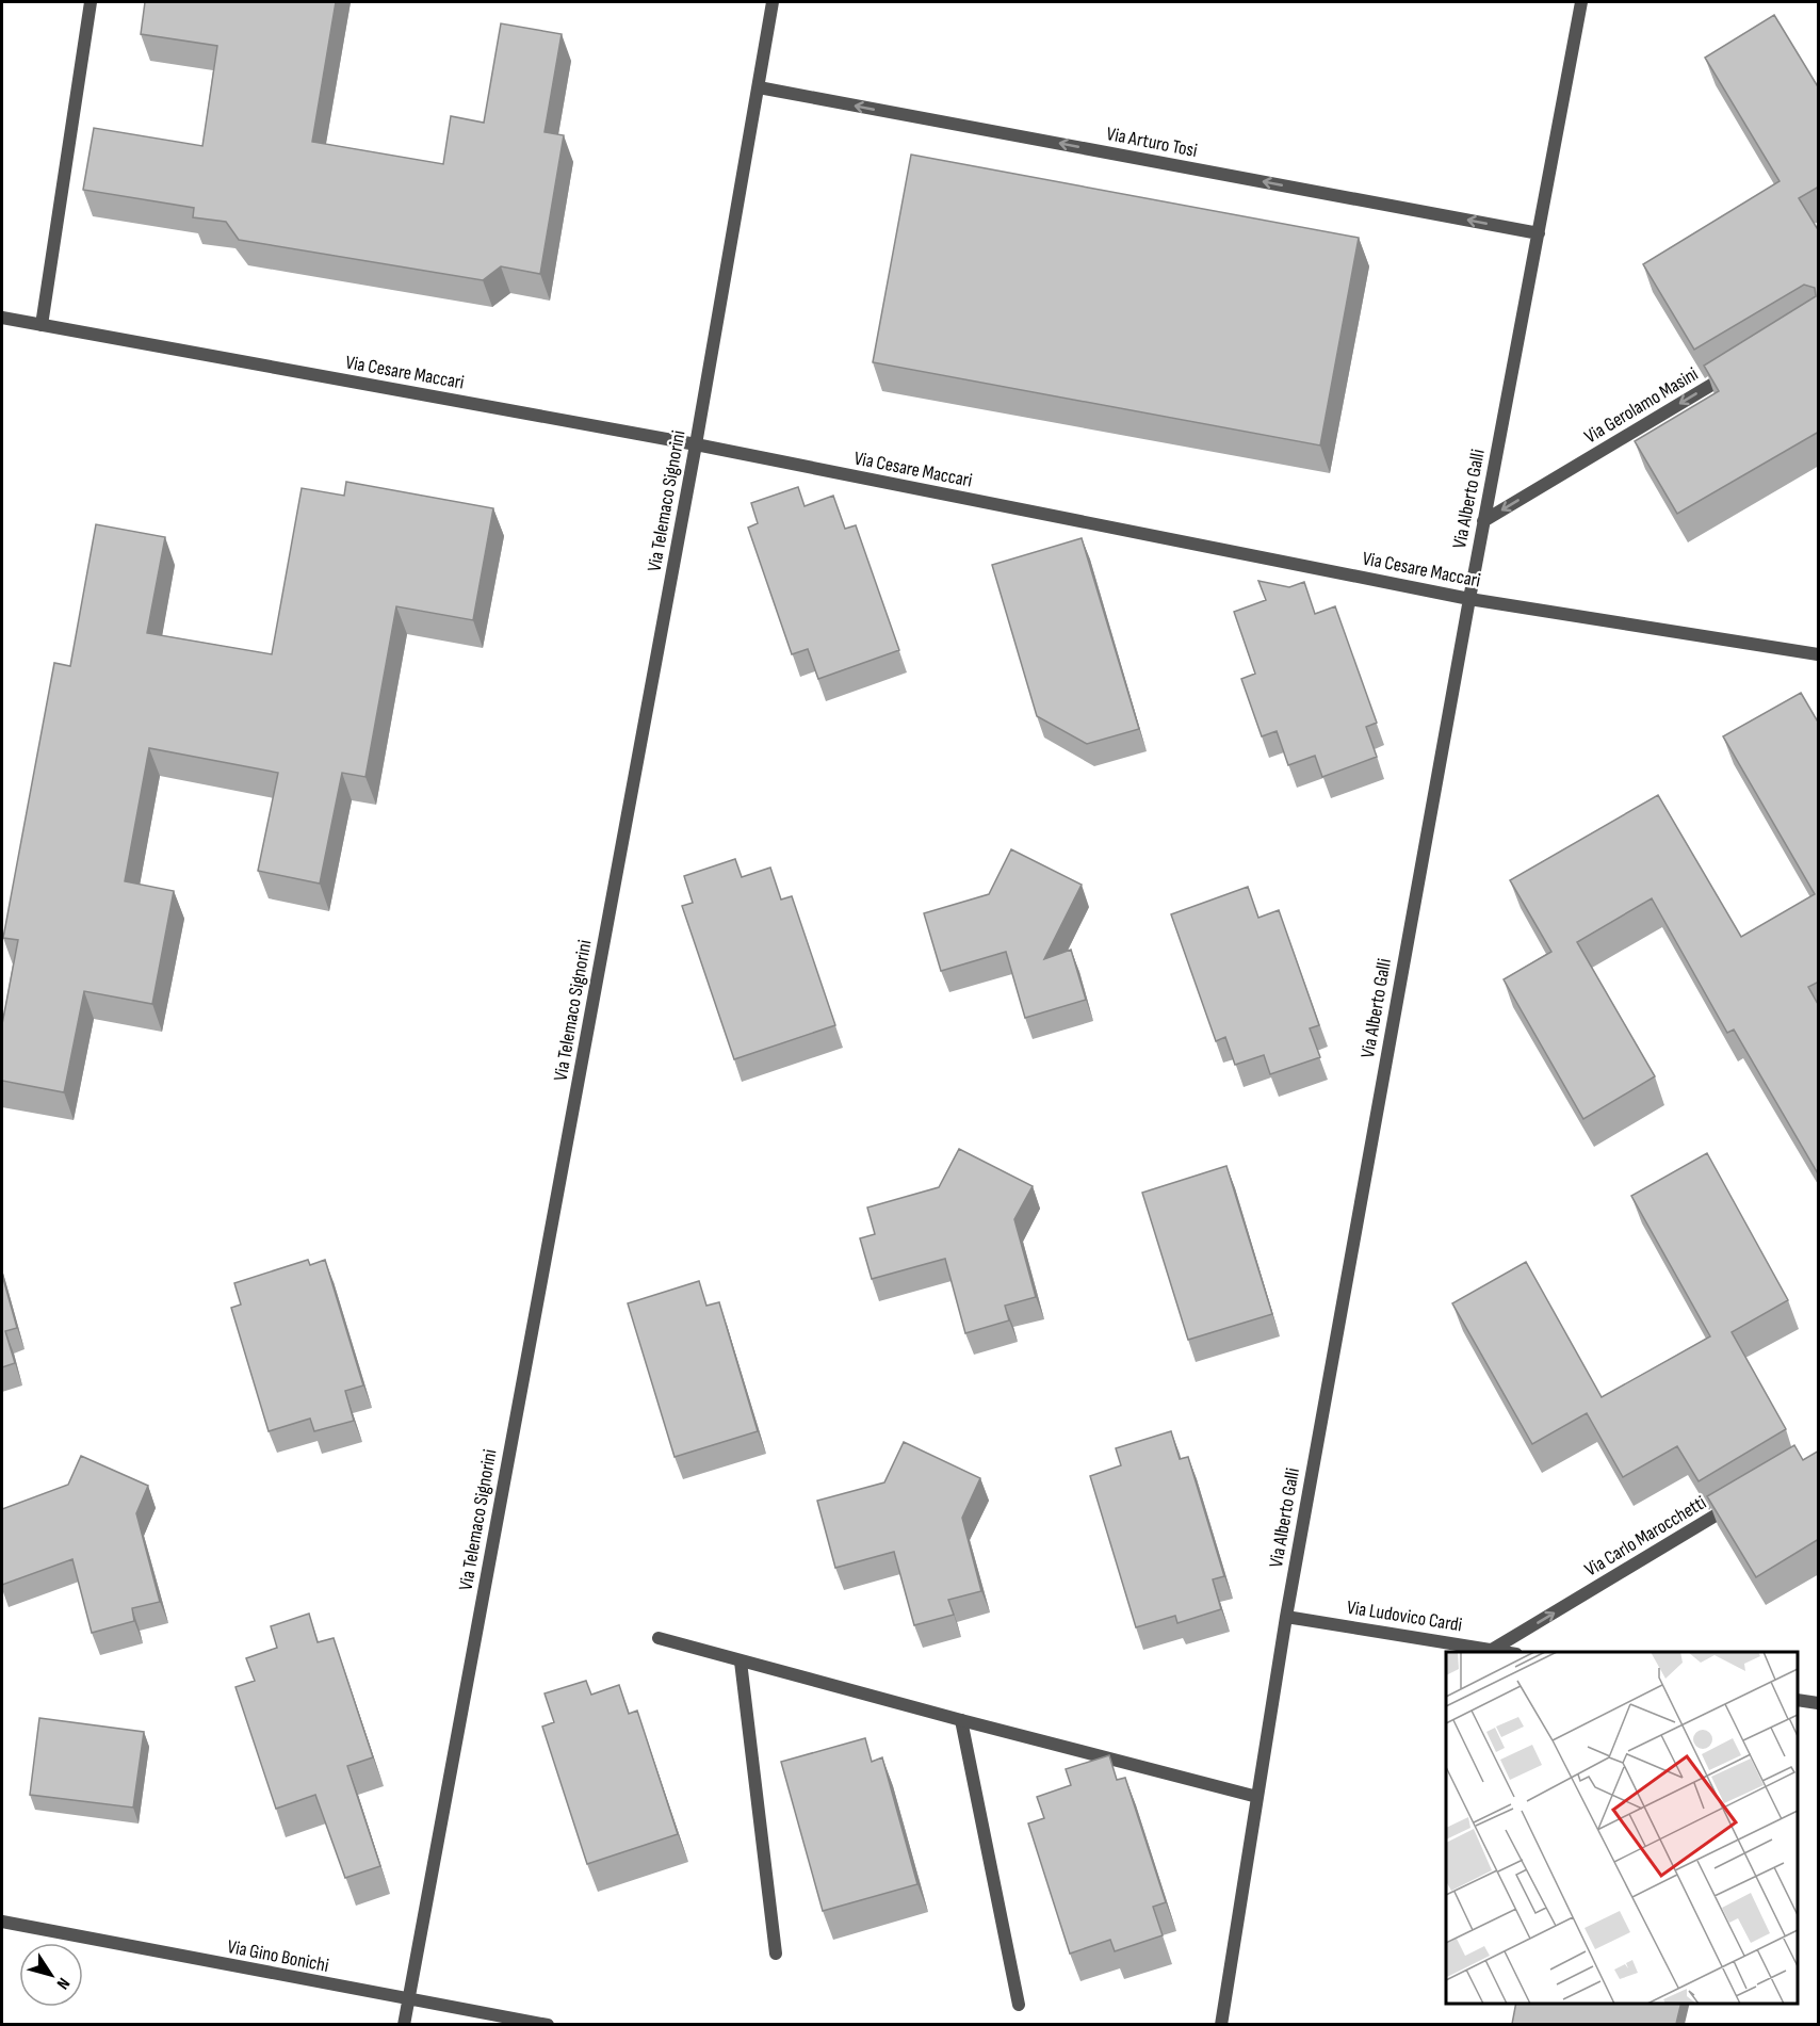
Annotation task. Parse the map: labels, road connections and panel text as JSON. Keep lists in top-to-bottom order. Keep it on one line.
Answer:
{"streets":{"street":["Via Arturo Tosi","Via Cesare Maccari","Via Gerolamo Masini","Via Alberto Galli","Via Telemaco Signorini","Via Carlo Marocchetti","Via Ludovico Cardi","Via Gino Bonichi"]},"crossings":[["Via Arturo Tosi","Via Alberto Galli"],["Via Arturo Tosi","Via Telemaco Signorini"],["Via Cesare Maccari","Via Alberto Galli"],["Via Cesare Maccari","Via Telemaco Signorini"],["Via Gerolamo Masini","Via Alberto Galli"],["Via Alberto Galli","Via Ludovico Cardi"],["Via Telemaco Signorini","Via Gino Bonichi"],["Via Carlo Marocchetti","Via Ludovico Cardi"]],"one_way":["Via Arturo Tosi","Via Gerolamo Masini","Via Carlo Marocchetti"],"north":"bottom right"}
